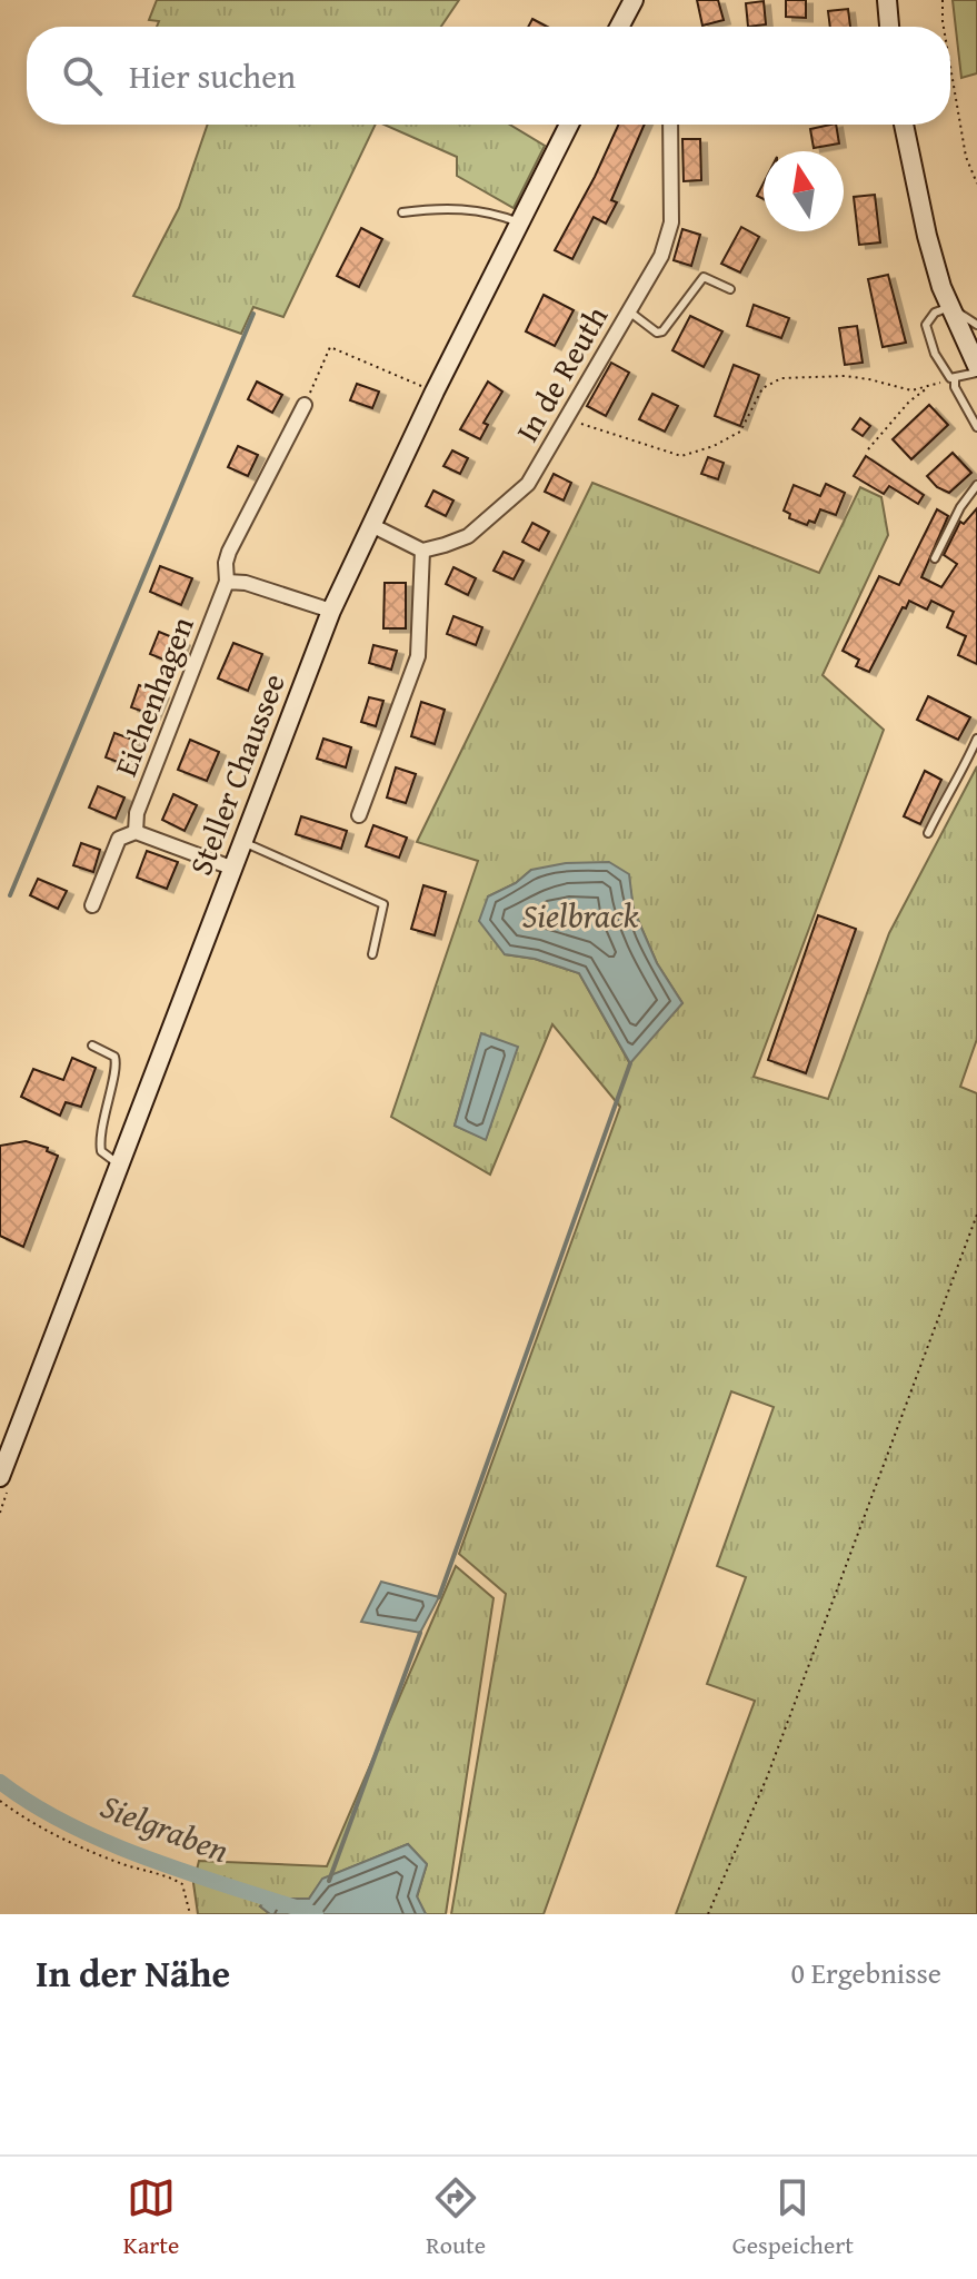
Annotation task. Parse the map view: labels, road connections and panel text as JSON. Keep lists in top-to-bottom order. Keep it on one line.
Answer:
{"streets":{"street":["In de Reuth","Eichenhagen","Steller Chaussee"]},"water":["Sielbrack","Sielgraben"],"north":"top","page":{"search":"Hier suchen","heading":["In der Nähe","0 Ergebnisse"],"nav":["Karte","Route","Gespeichert"]}}
